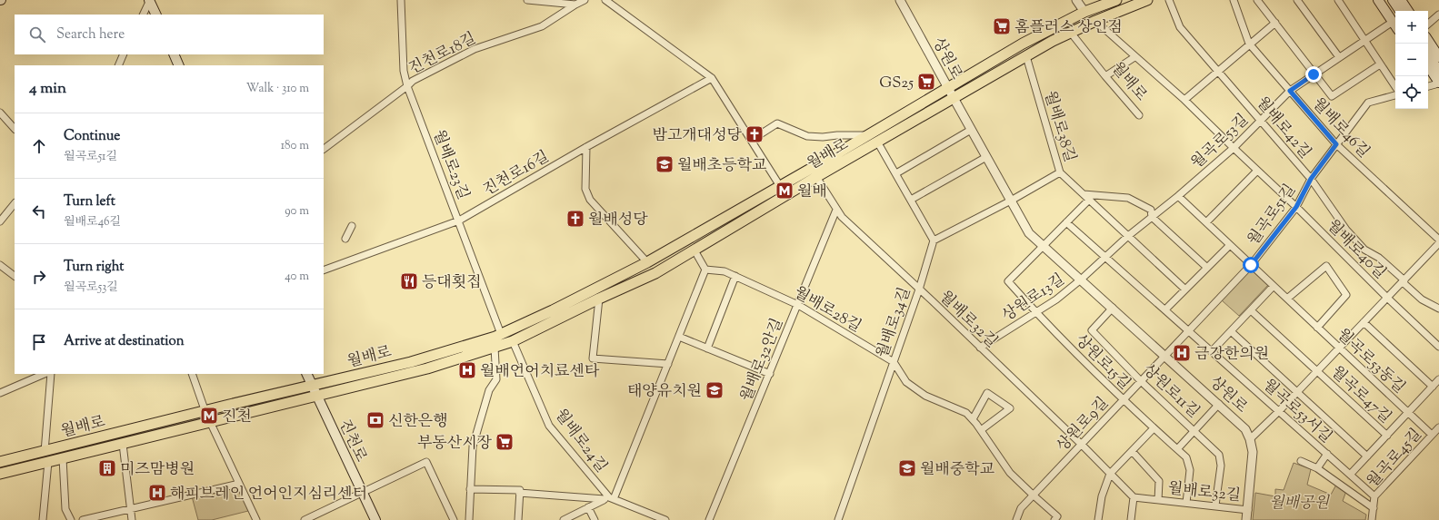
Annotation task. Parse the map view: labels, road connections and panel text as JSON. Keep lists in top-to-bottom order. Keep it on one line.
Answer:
{"streets":{"main road":["월배로","진천로"],"street":["진천로18길","상원로","월배로38길","월배로42길","월배로46길","월곡로53길","월배로23길","진천로16길","월곡로51길","월배로40길","상원로13길","월배로28길","월배로32길","월배로34길","월배로32안길","월곡로53동길","상원로15길","상원로11길","월곡로47길","월곡로53서길","상원로9길","월배로24길","월곡로45길"]},"crossings":[["진천로18길","월배로23길"],["상원로","월배로"],["상원로","월곡로53길"],["상원로","월곡로51길"],["상원로","상원로13길"],["상원로","월배로32길"],["상원로","상원로15길"],["상원로","상원로11길"],["상원로","월곡로47길"],["상원로","상원로9길"],["월배로","월배로38길"],["월배로","월배로23길"],["월배로","월배로40길"],["월배로","월배로32길"],["월배로","진천로"],["월배로","월배로24길"],["월배로38길","월곡로53길"],["월배로42길","월곡로53길"],["월배로42길","월곡로51길"],["월배로42길","월곡로47길"],["월배로46길","월곡로53길"],["월배로46길","월곡로51길"],["월곡로53길","월배로40길"],["월곡로53길","상원로13길"],["월곡로53길","월곡로53동길"],["월곡로53길","월곡로53서길"],["월배로23길","진천로16길"],["월곡로51길","월배로40길"],["월곡로51길","월곡로53동길"],["월곡로51길","월곡로53서길"],["월곡로51길","상원로9길"],["월배로40길","월곡로47길"],["상원로13길","월배로32길"],["상원로13길","상원로15길"],["월배로28길","월배로34길"],["월배로28길","월배로32안길"],["월배로28길","상원로9길"],["월배로32길","월배로34길"],["월배로32길","월배로32안길"],["월배로32길","상원로15길"],["월배로32길","상원로11길"],["월배로32길","상원로9길"],["월곡로53동길","월곡로47길"],["월곡로53동길","월곡로53서길"],["월곡로53동길","월곡로45길"],["상원로15길","상원로9길"],["상원로11길","상원로9길"],["월곡로47길","월곡로53서길"],["월곡로53서길","월곡로45길"]],"parks":["월배공원"],"places":{"supermarket":["홈플러스 상인점","GS25","부동산시장"],"church":["밤고개대성당","월배성당"],"school or university":["월배초등학교","태양유치원","월배중학교"],"metro station":["월배","진천"],"restaurant":["등대횟집"],"hospital":["금강한의원","월배언어치료센타","해피브레인 언어인지심리센터"],"bank":["신한은행"],"building":["미즈맘병원"]},"page":{"map_buttons":["+","−"],"search":"Search here","heading":["4 min","Walk · 310 m"],"list":[["Continue","월곡로51길","180 m"],["Turn left","월배로46길","90 m"],["Turn right","월곡로53길","40 m"],"Arrive at destination"]}}
